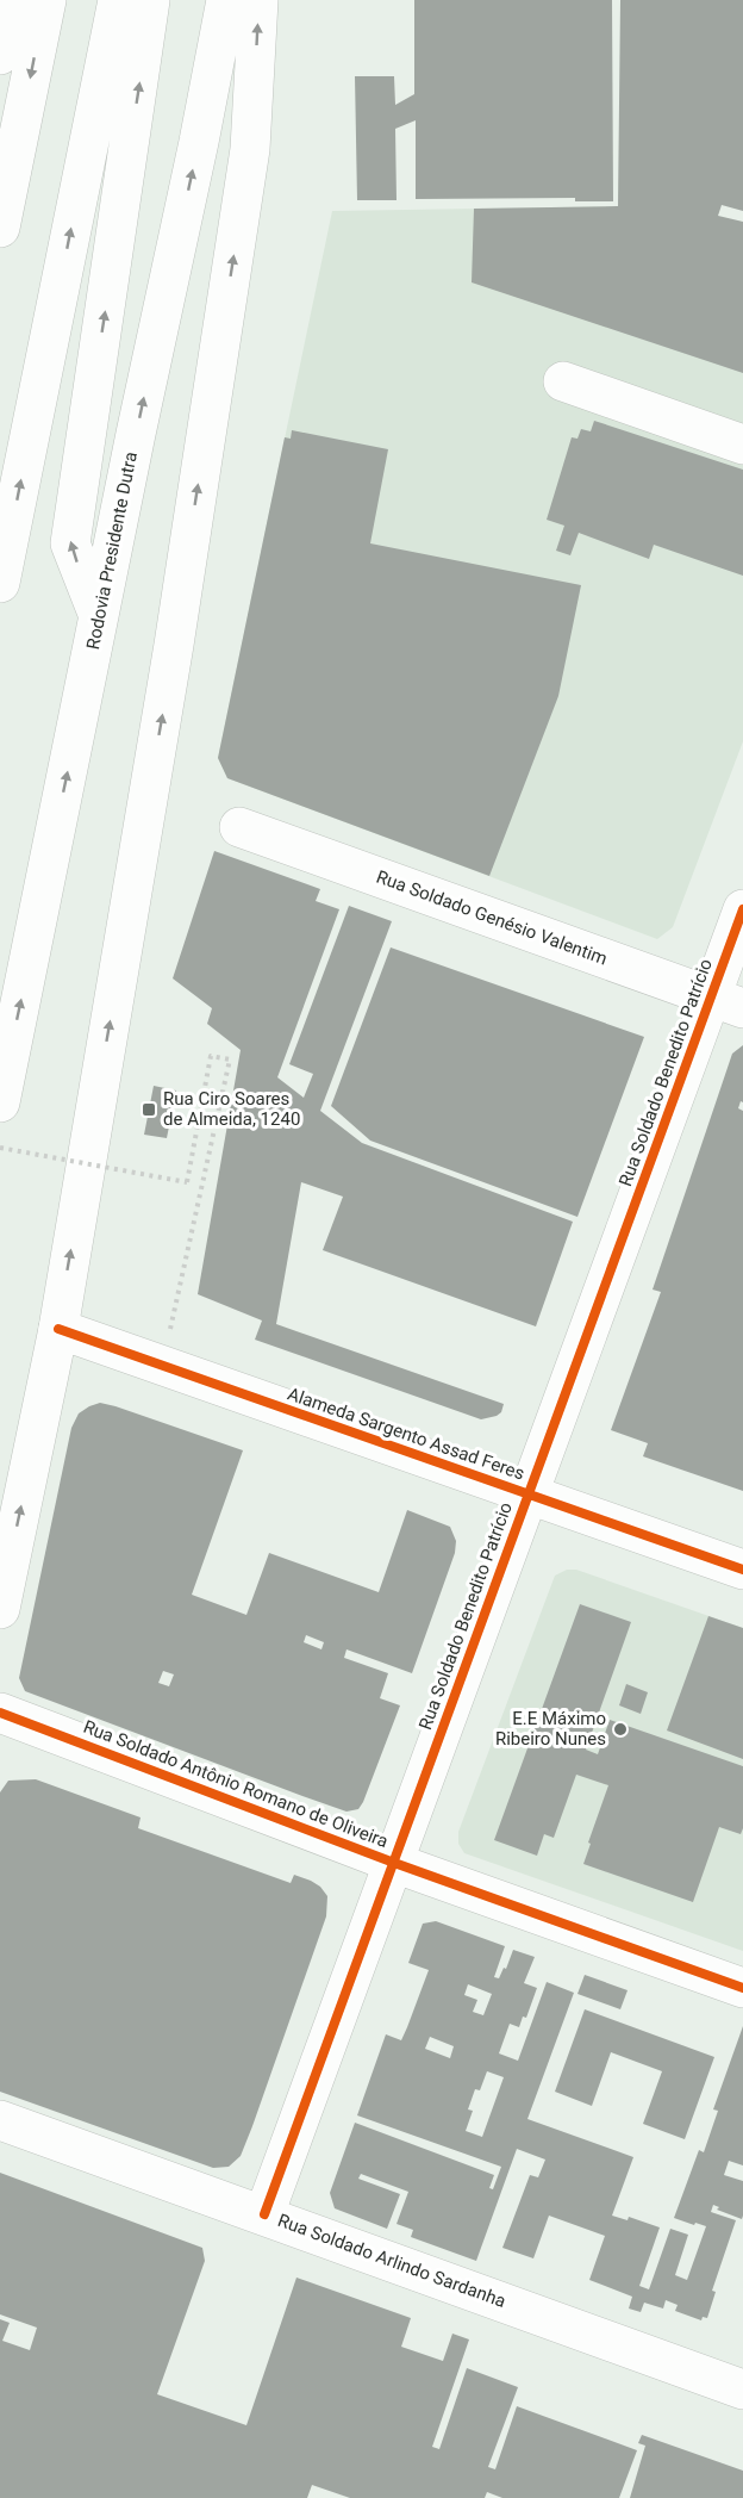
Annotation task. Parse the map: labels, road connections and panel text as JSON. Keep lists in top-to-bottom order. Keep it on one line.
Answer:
{"streets":{"main road":["Rodovia Presidente Dutra","Rua Soldado Genésio Valentim","Rua Soldado Benedito Patrício","Alameda Sargento Assad Feres","Rua Soldado Antônio Romano de Oliveira","Rua Soldado Arlindo Sardanha"]},"crossings":[["Rua Soldado Genésio Valentim","Rua Soldado Benedito Patrício"],["Rua Soldado Benedito Patrício","Alameda Sargento Assad Feres"],["Rua Soldado Benedito Patrício","Rua Soldado Antônio Romano de Oliveira"],["Rua Soldado Benedito Patrício","Rua Soldado Arlindo Sardanha"]],"places":{"transit":["Rua Ciro Soares de Almeida, 1240"],"other":["E.E Máximo Ribeiro Nunes"]}}
